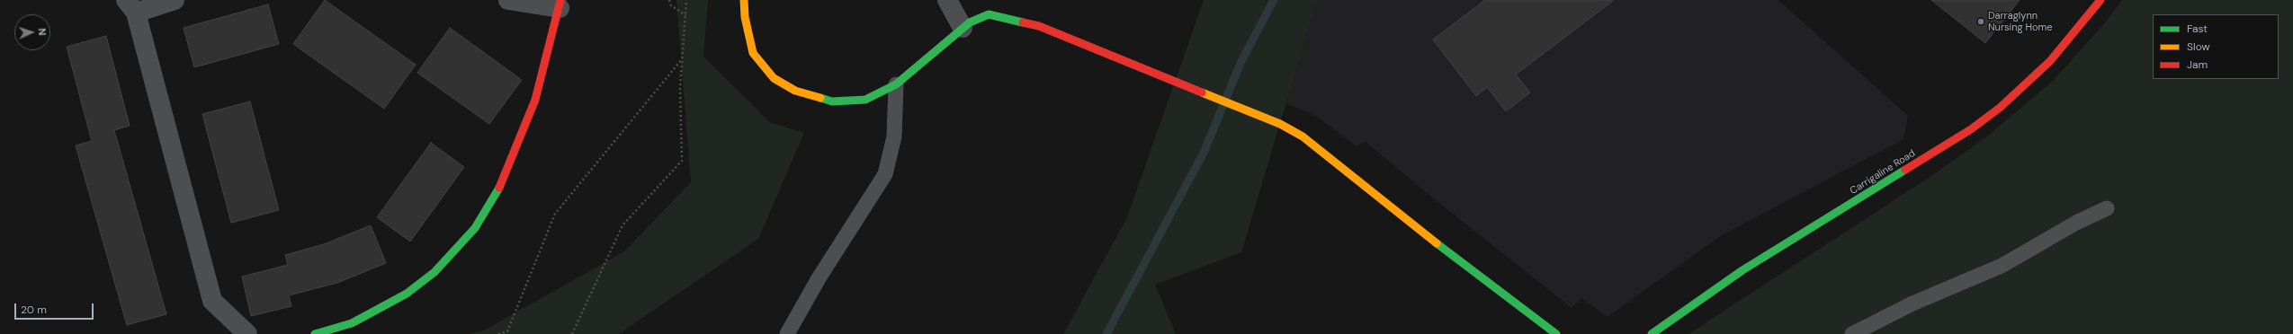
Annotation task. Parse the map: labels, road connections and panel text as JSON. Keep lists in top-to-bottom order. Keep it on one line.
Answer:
{"streets":{"street":["Carrigaline Road"]},"places":["Darraglynn Nursing Home"],"legend":["Fast","Slow","Jam"],"scale_bar":"20 m","north":"right"}
